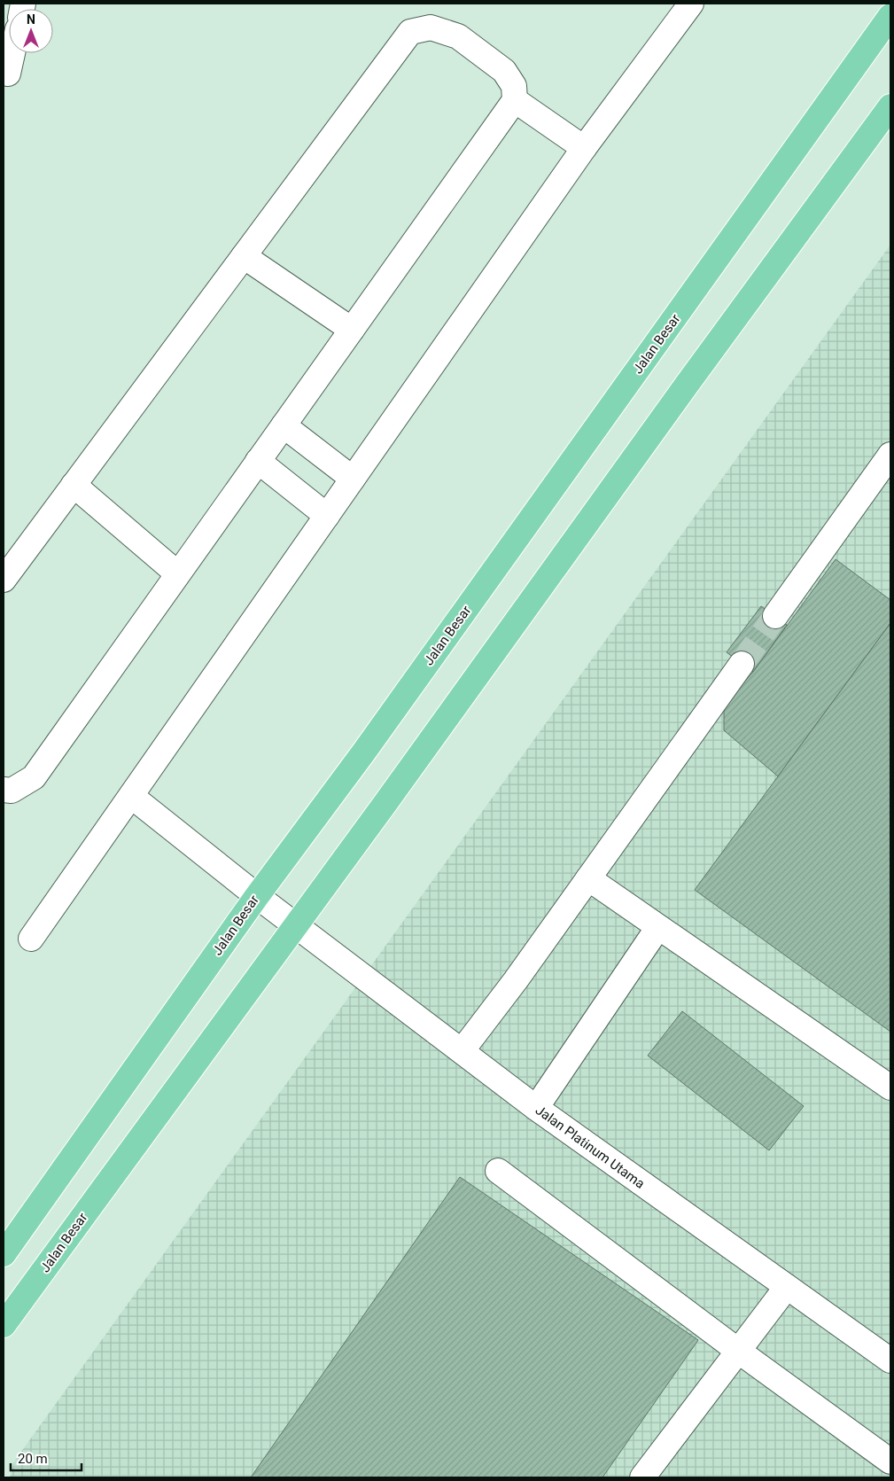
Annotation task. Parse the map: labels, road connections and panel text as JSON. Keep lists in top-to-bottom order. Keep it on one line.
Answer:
{"streets":{"main road":["Jalan Besar"],"street":["Jalan Platinum Utama"]},"crossings":[["Jalan Besar","Jalan Platinum Utama"]],"scale_bar":"20 m","north":"top"}
